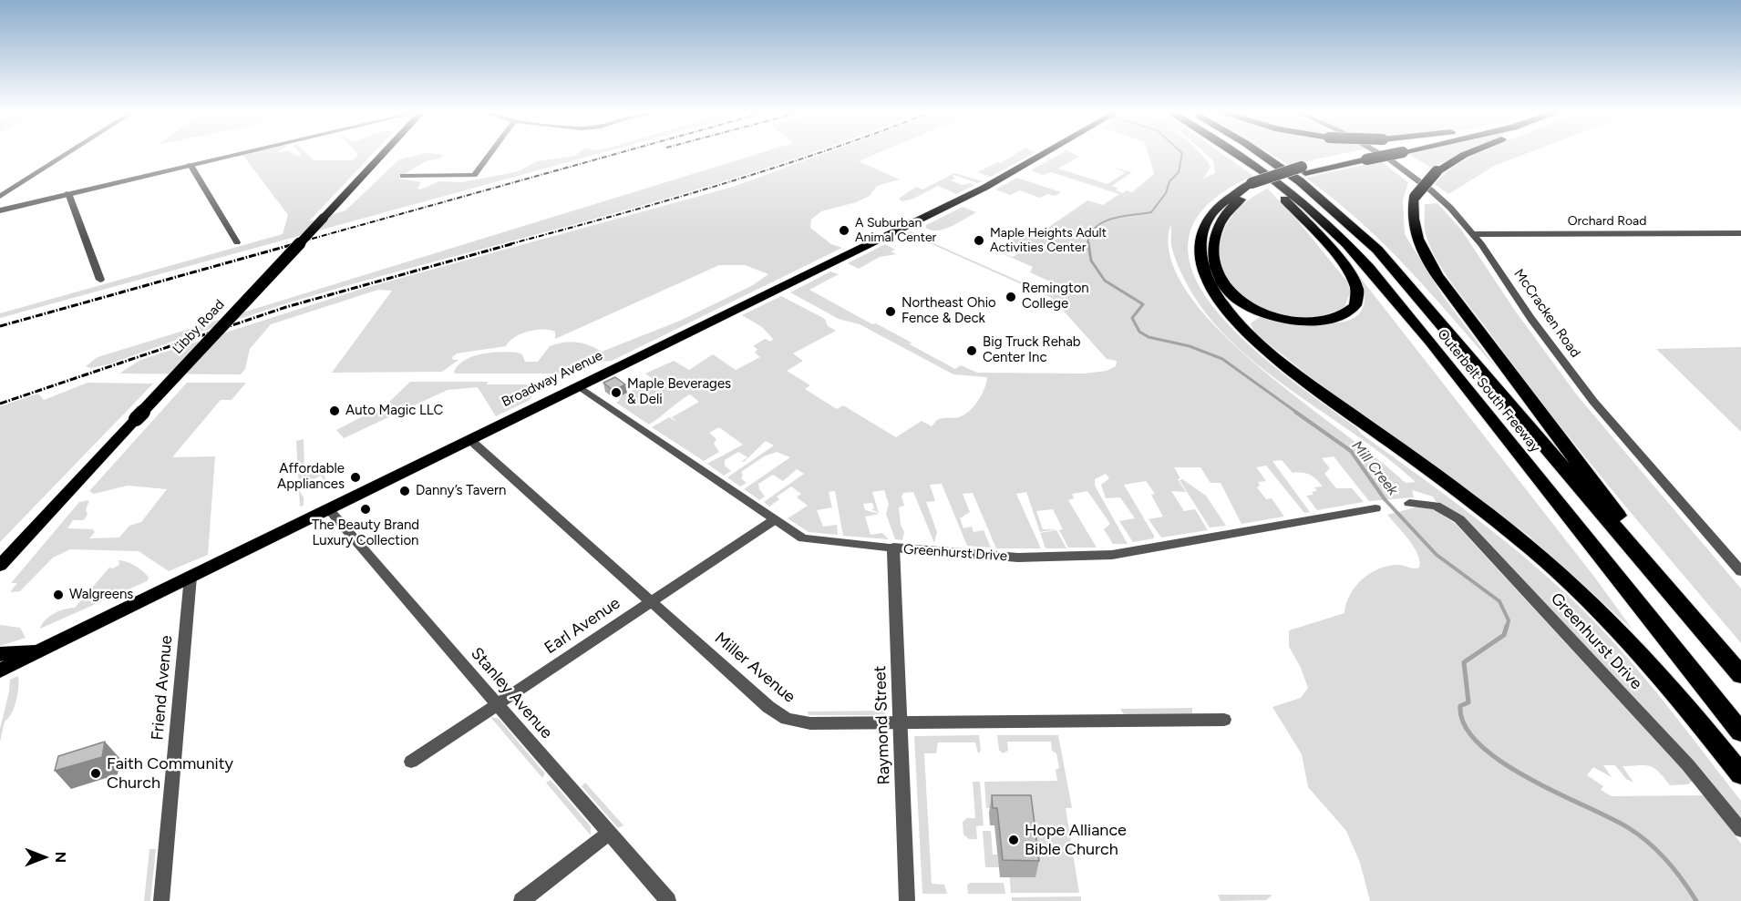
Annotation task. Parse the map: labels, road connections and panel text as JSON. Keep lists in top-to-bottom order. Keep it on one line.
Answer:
{"streets":{"highway":["Outerbelt South Freeway"],"main road":["Libby Road","Broadway Avenue"],"street":["Orchard Road","McCracken Road","Greenhurst Drive","Earl Avenue","Miller Avenue","Friend Avenue","Stanley Avenue","Raymond Street"]},"crossings":[["Orchard Road","McCracken Road"],["Broadway Avenue","Greenhurst Drive"],["Broadway Avenue","Miller Avenue"],["Broadway Avenue","Friend Avenue"],["Broadway Avenue","Stanley Avenue"],["Greenhurst Drive","Earl Avenue"],["Greenhurst Drive","Raymond Street"],["Earl Avenue","Miller Avenue"],["Earl Avenue","Stanley Avenue"],["Miller Avenue","Raymond Street"]],"water":["Mill Creek"],"places":["A Suburban Animal Center","Maple Heights Adult Activities Center","Remington College","Northeast Ohio Fence & Deck","Big Truck Rehab Center Inc","Maple Beverages & Deli","Auto Magic LLC","Affordable Appliances","Danny’s Tavern","The Beauty Brand Luxury Collection","Walgreens","Faith Community Church","Hope Alliance Bible Church"],"north":"right"}
